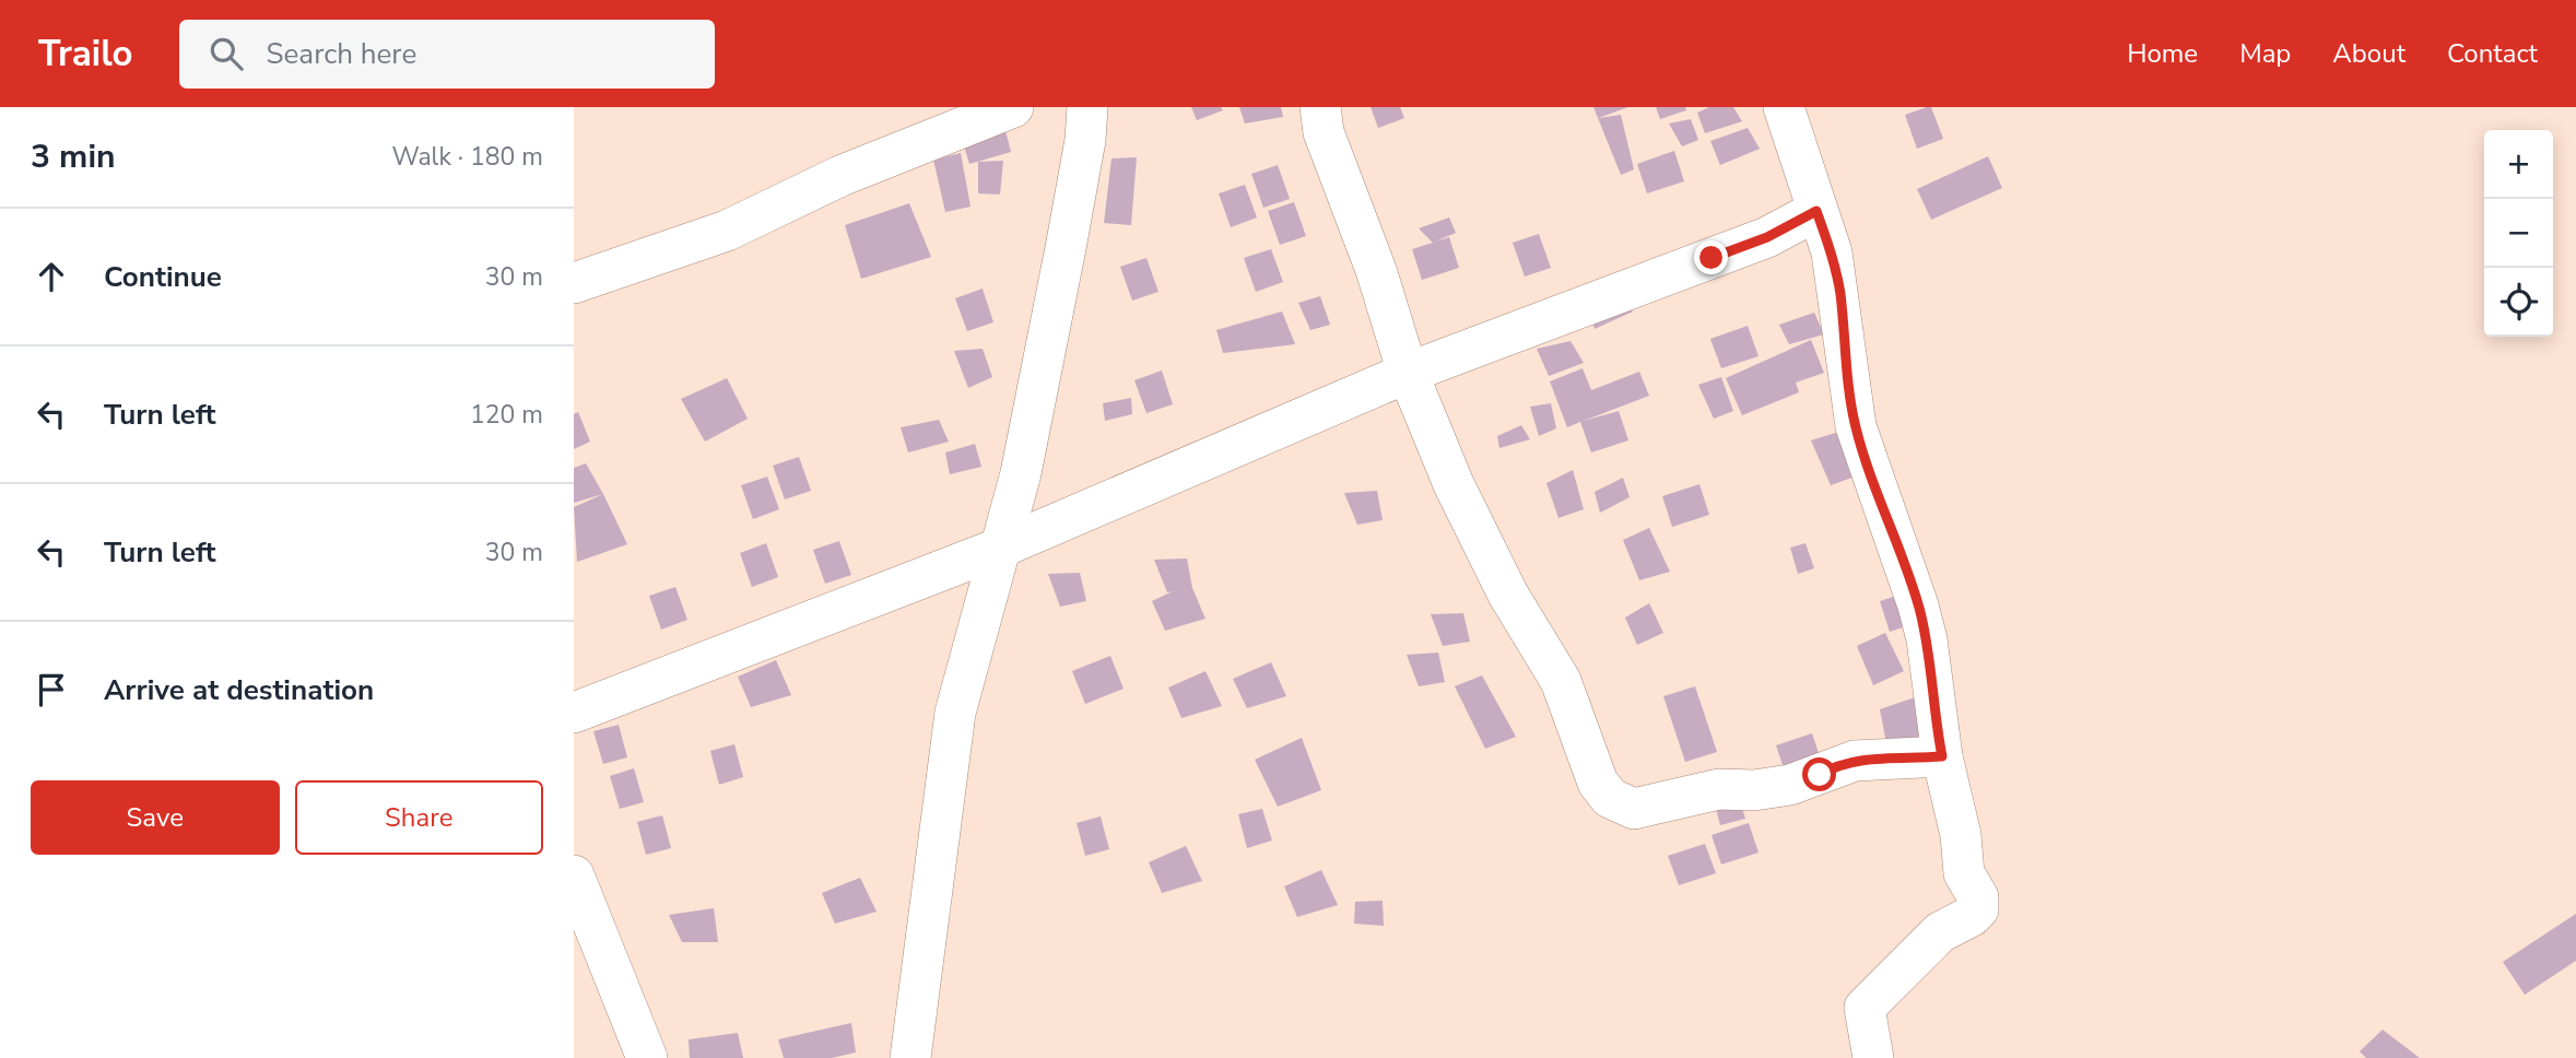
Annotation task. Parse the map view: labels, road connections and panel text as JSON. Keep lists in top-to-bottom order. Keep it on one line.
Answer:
{"page":{"header":"Trailo","search":"Search here","nav":["Home","Map","About","Contact"],"heading":["3 min","Walk · 180 m"],"map_buttons":["+","−"],"list":[["Continue","30 m"],["Turn left","120 m"],["Turn left","30 m"],"Arrive at destination"],"buttons":["Save","Share"]}}
